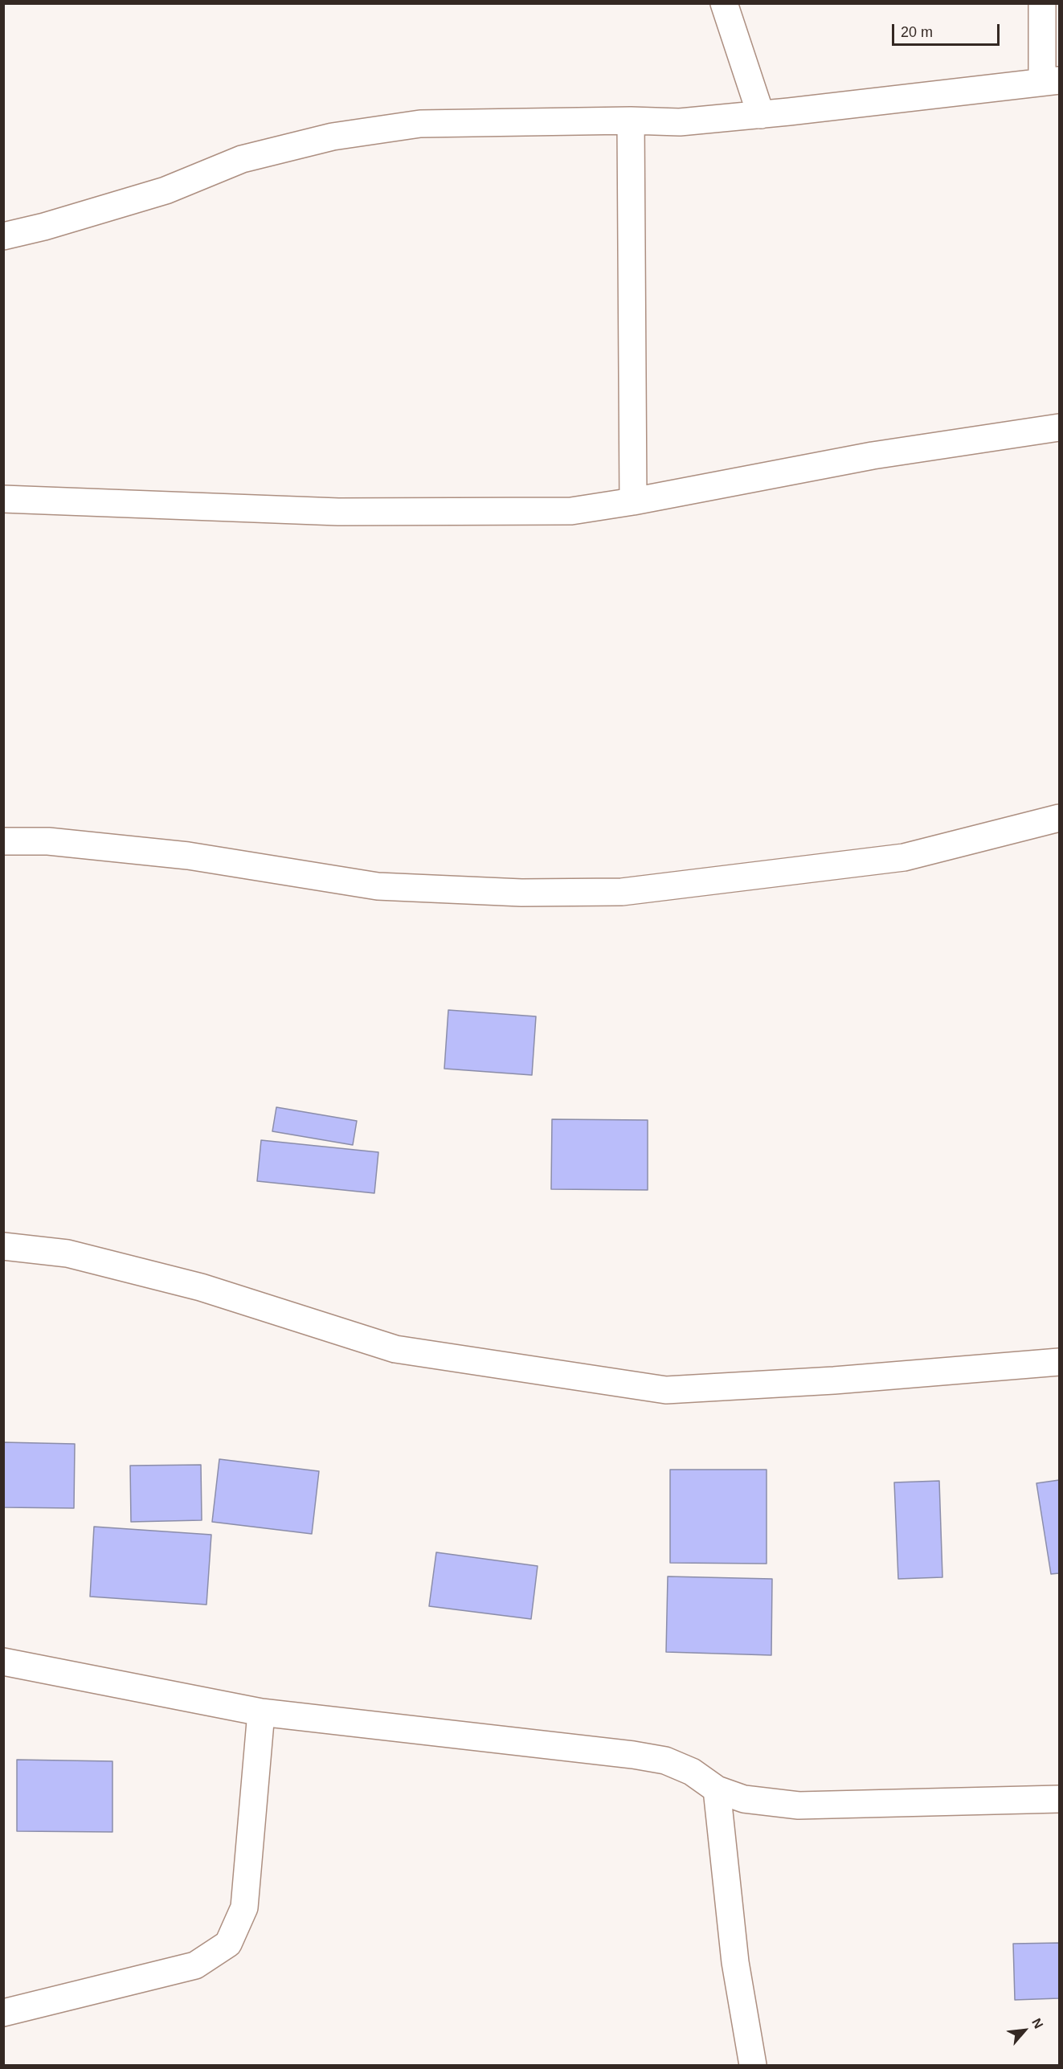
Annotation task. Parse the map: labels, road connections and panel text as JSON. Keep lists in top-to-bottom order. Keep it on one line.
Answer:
{"scale_bar":"20 m","north":"top right"}
